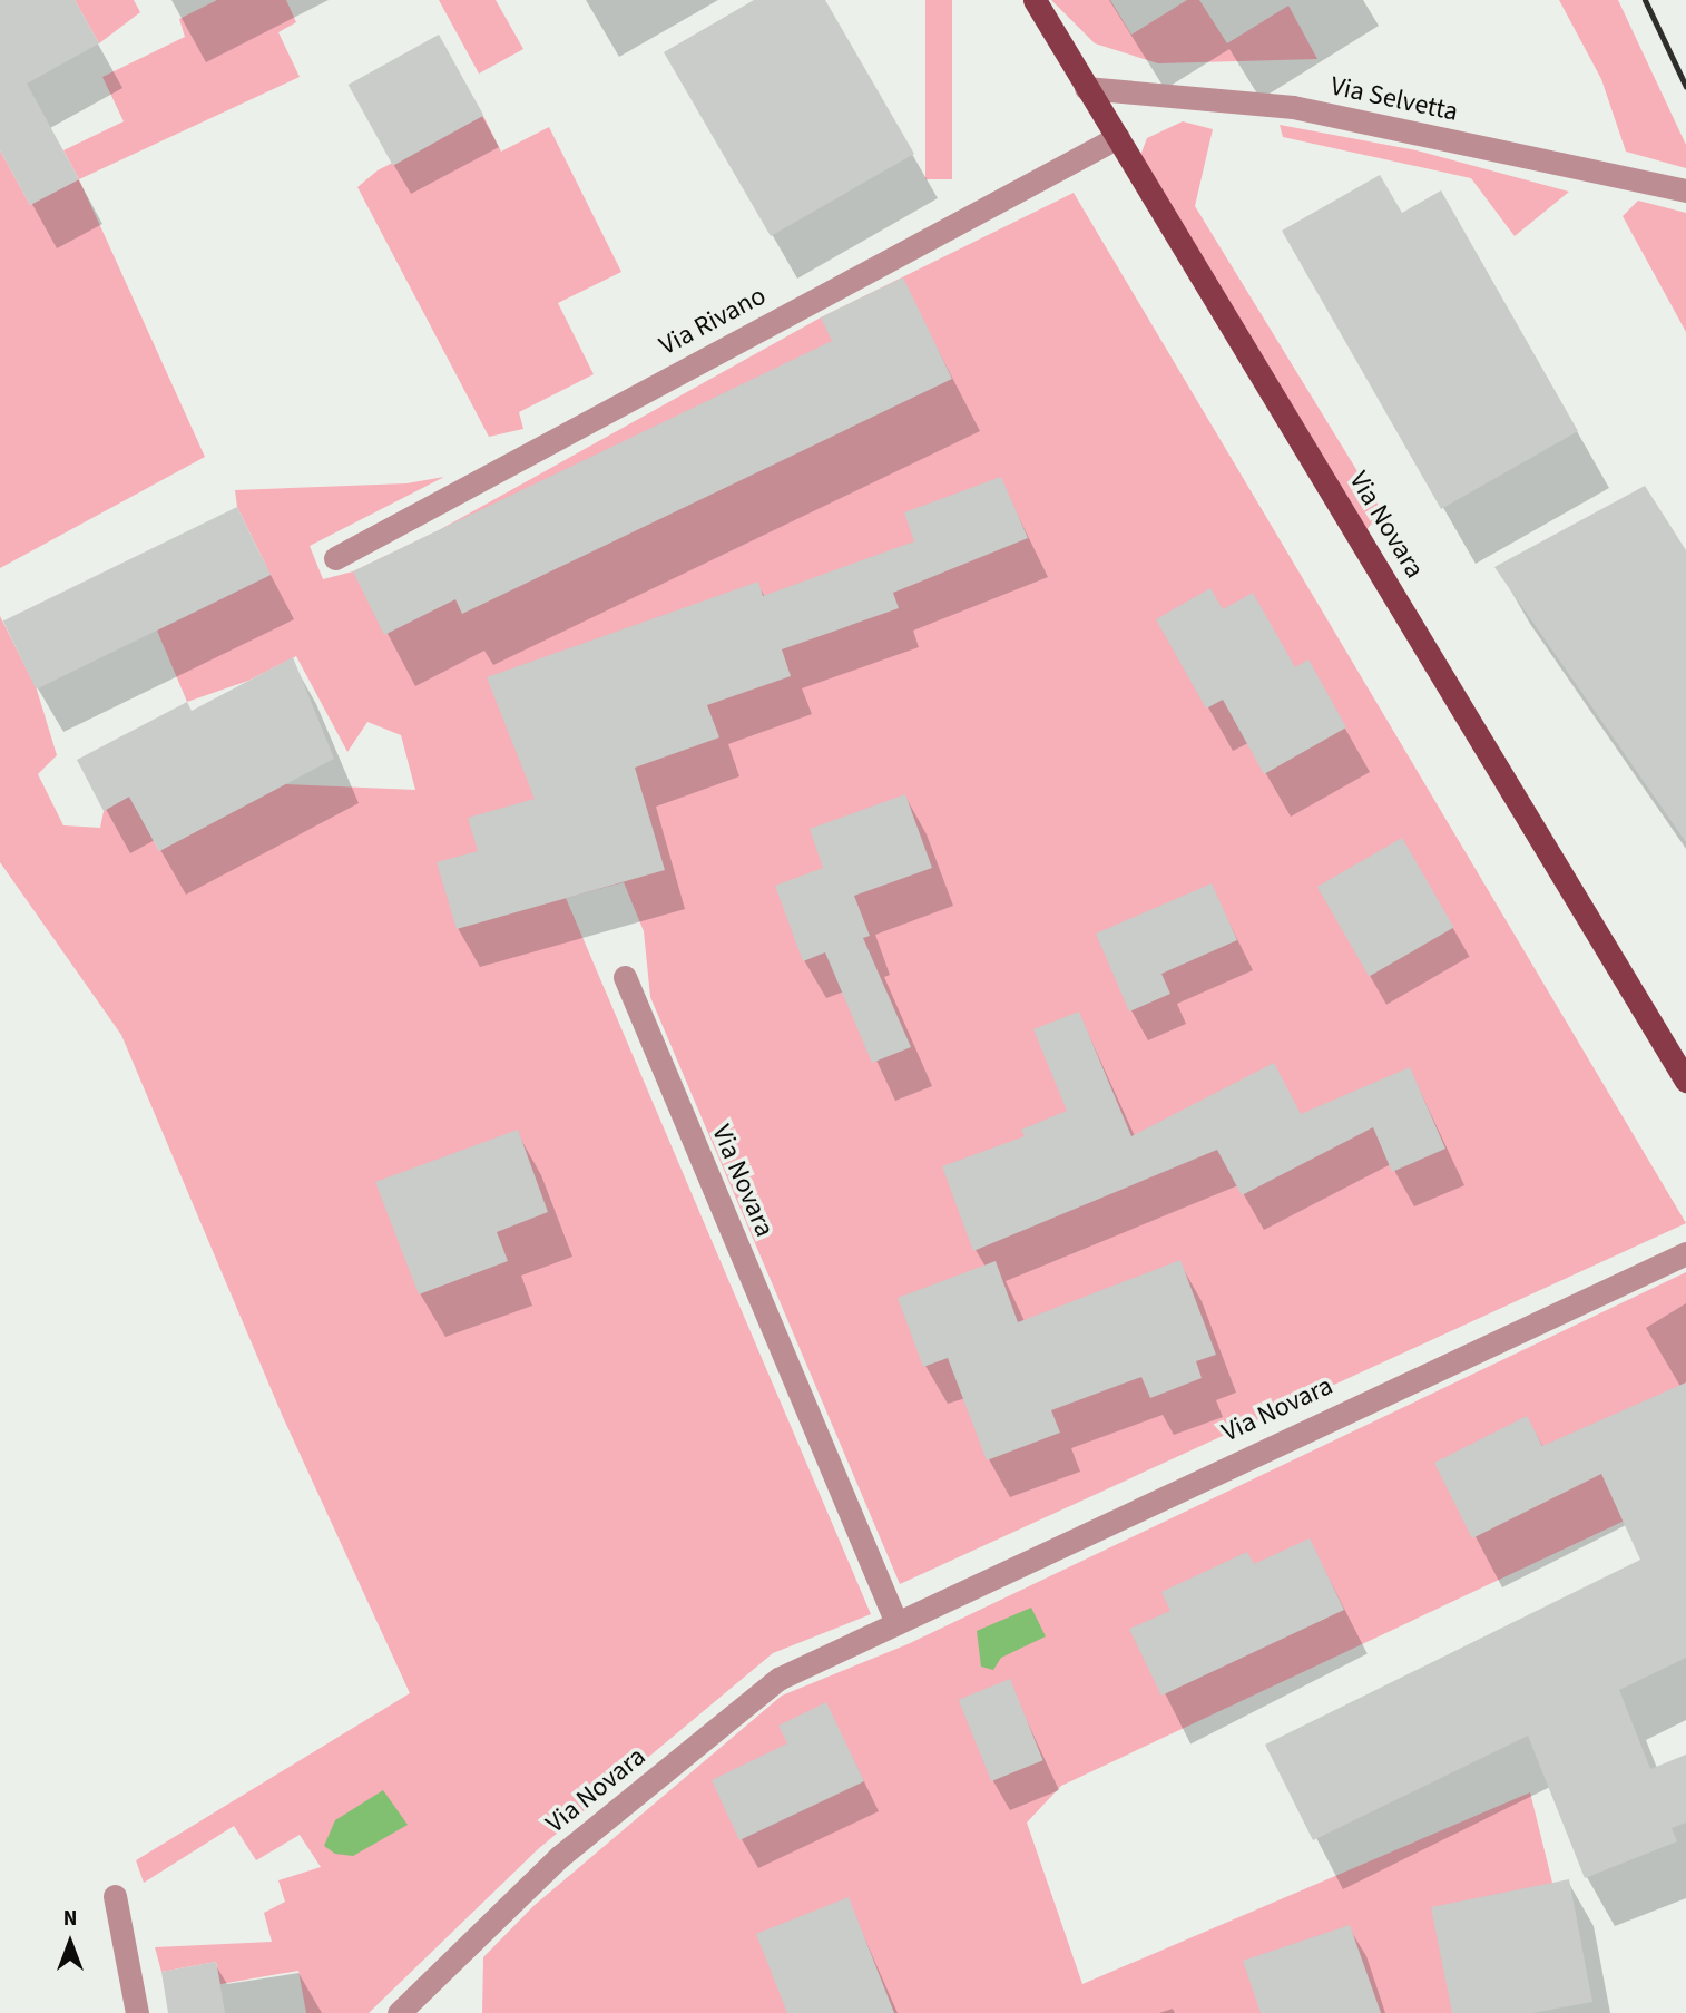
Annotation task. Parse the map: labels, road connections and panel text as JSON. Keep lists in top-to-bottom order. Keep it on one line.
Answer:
{"streets":{"main road":["Via Novara"],"street":["Via Selvetta","Via Rivano"]},"crossings":[["Via Selvetta","Via Novara"],["Via Rivano","Via Novara"]],"north":"top"}
